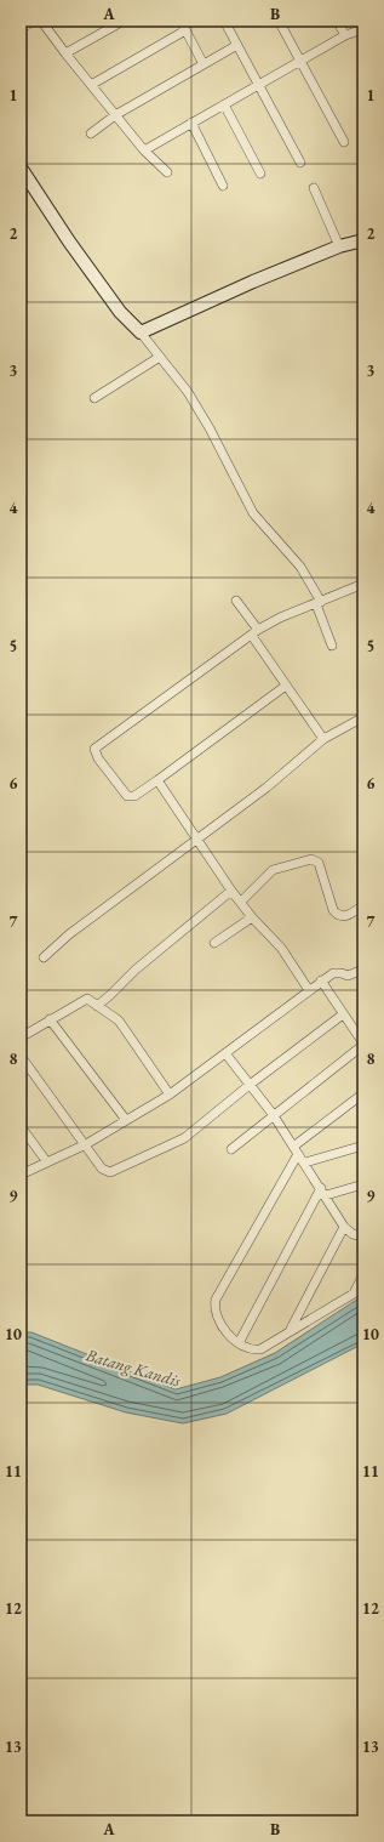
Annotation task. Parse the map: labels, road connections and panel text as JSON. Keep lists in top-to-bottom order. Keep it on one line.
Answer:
{"water":["Batang Kandis"],"grid":{"columns":["A","B"],"rows":["1","2","3","4","5","6","7","8","9","10","11","12","13"]}}
